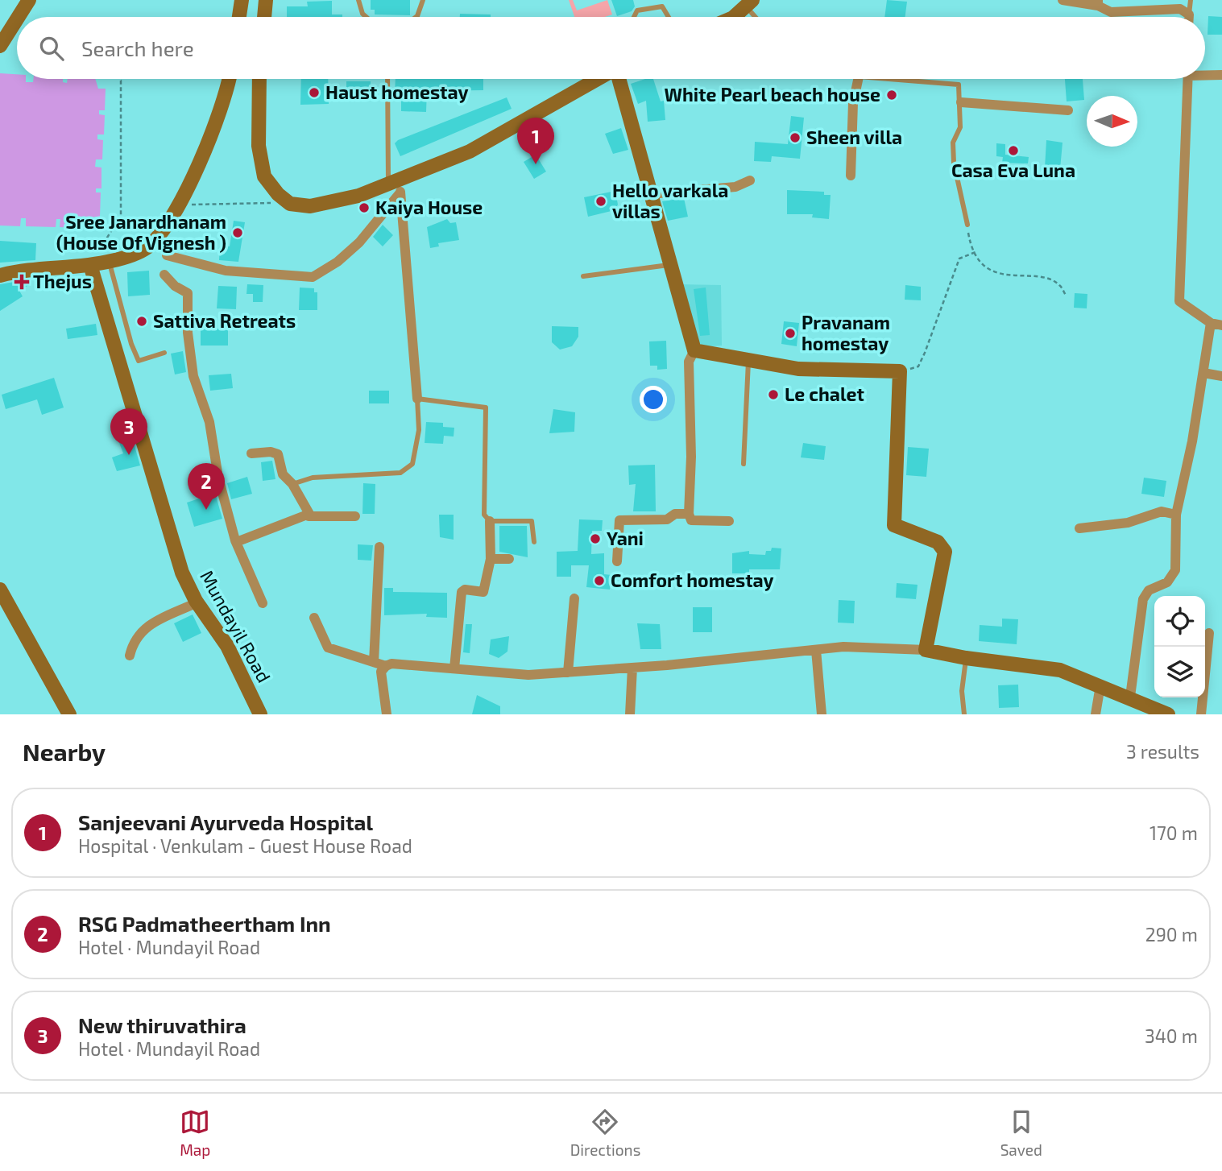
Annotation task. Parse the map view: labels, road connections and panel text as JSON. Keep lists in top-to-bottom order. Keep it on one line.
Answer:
{"streets":{"main road":["Mundayil Road"]},"places":{"other":["Haust homestay","White Pearl beach house","Sheen villa","Casa Eva Luna","Hello varkala villas","Kaiya House","Sree Janardhanam (House Of Vignesh )","Sattiva Retreats","Pravanam homestay","Le chalet","Yani","Comfort homestay"],"health":["Thejus"]},"north":"right","page":{"search":"Search here","pins":["1","3","2"],"heading":["Nearby","3 results"],"list":[{"mark":"1","name":"Sanjeevani Ayurveda Hospital","note":"Hospital · Venkulam - Guest House Road","value":"170 m"},{"mark":"2","name":"RSG Padmatheertham Inn","note":"Hotel · Mundayil Road","value":"290 m"},{"mark":"3","name":"New thiruvathira","note":"Hotel · Mundayil Road","value":"340 m"}],"nav":["Map","Directions","Saved"]}}
